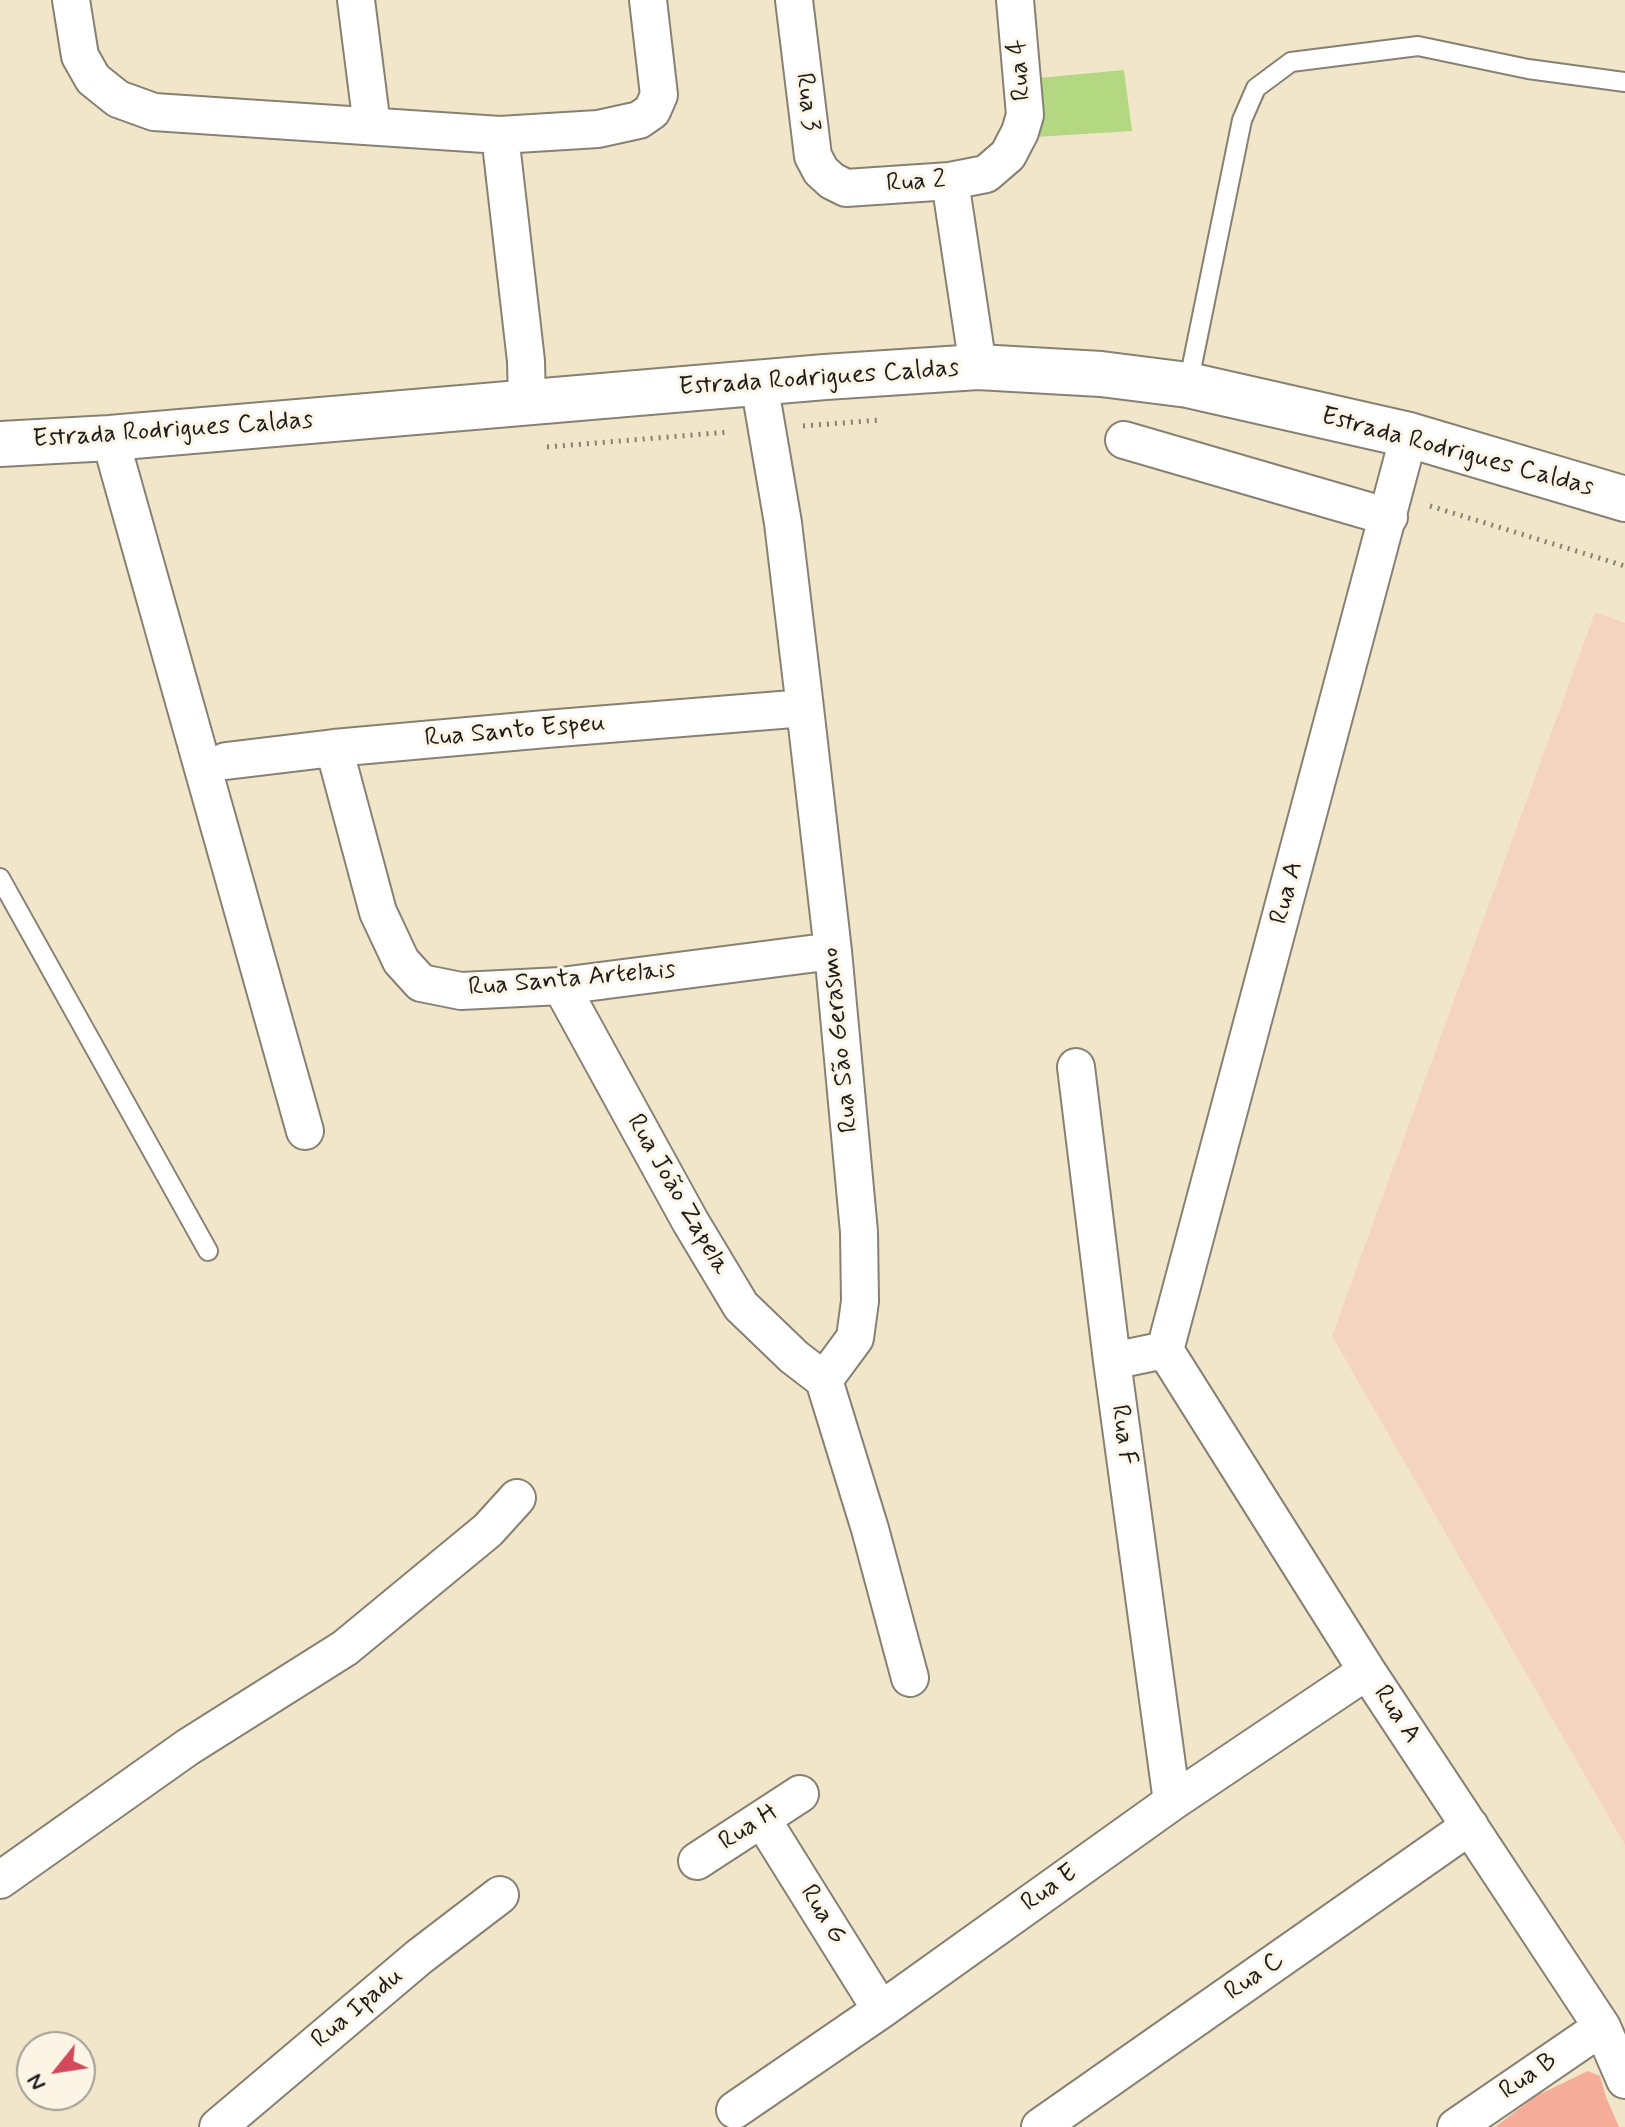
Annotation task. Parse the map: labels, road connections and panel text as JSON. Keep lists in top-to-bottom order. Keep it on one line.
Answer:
{"streets":{"street":["Rua 4","Rua 3","Rua 2","Estrada Rodrigues Caldas","Rua Santo Espeu","Rua A","Rua Santa Artelais","Rua São Gerasmo","Rua João Zapela","Rua F","Rua H","Rua E","Rua G","Rua C","Rua Ipadu","Rua B"]},"crossings":[["Rua 4","Rua 2"],["Rua 3","Rua 2"],["Estrada Rodrigues Caldas","Rua A"],["Estrada Rodrigues Caldas","Rua São Gerasmo"],["Rua Santo Espeu","Rua Santa Artelais"],["Rua Santo Espeu","Rua São Gerasmo"],["Rua A","Rua E"],["Rua A","Rua C"],["Rua A","Rua B"],["Rua Santa Artelais","Rua São Gerasmo"],["Rua Santa Artelais","Rua João Zapela"],["Rua São Gerasmo","Rua João Zapela"],["Rua F","Rua E"],["Rua H","Rua G"],["Rua E","Rua G"]],"north":"bottom left"}
